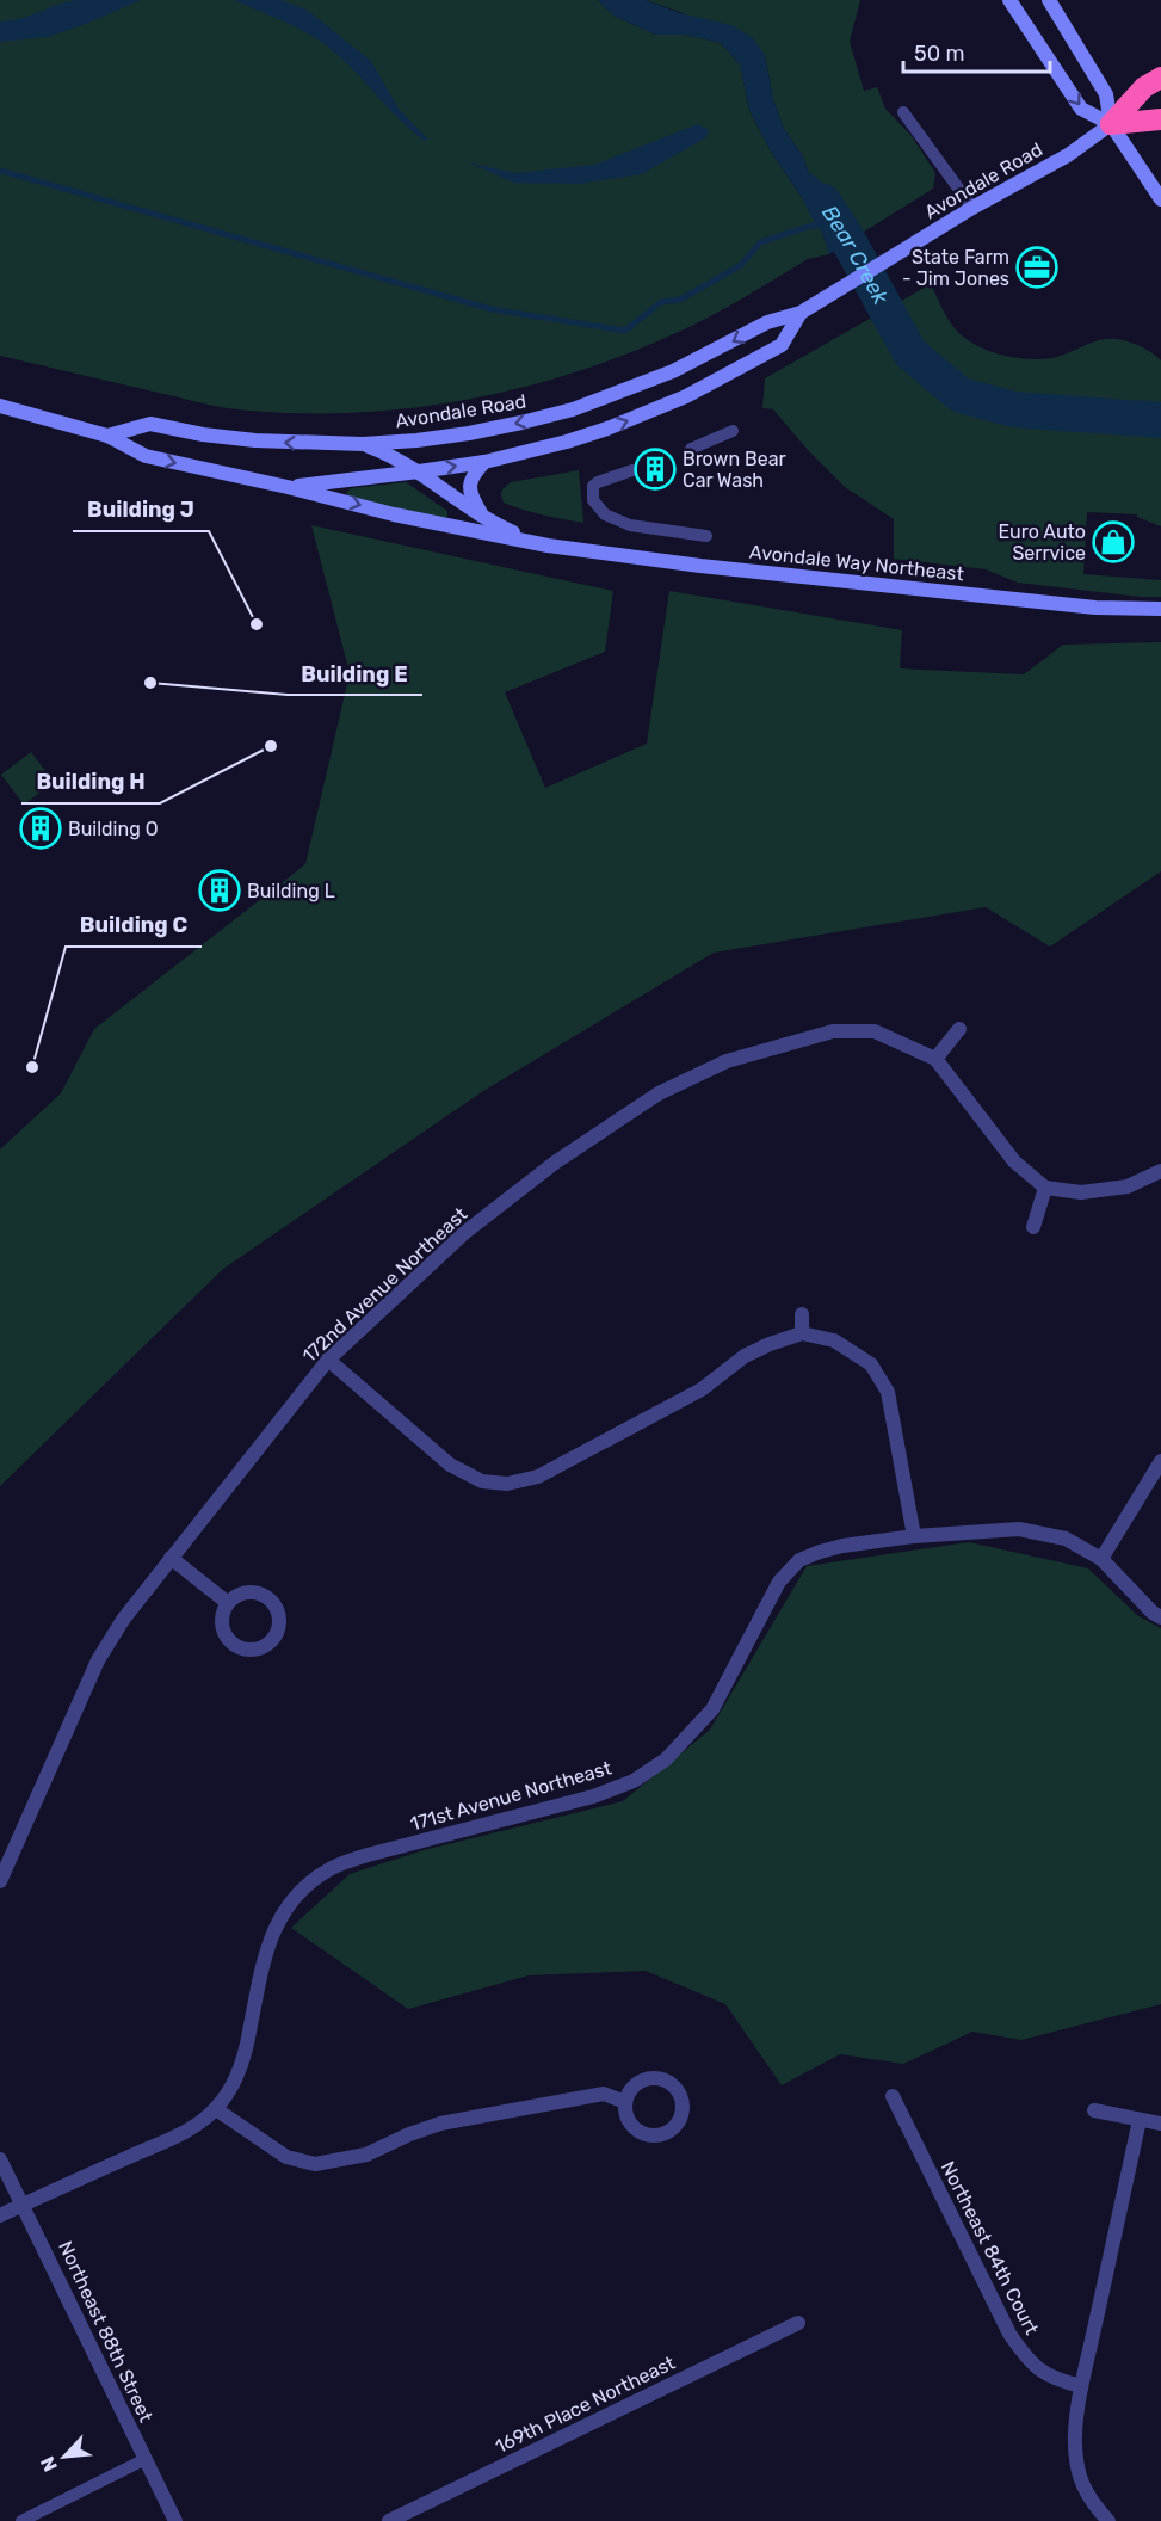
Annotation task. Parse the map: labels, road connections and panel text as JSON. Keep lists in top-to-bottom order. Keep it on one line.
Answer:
{"streets":{"main road":["Avondale Road","Avondale Way Northeast"],"street":["172nd Avenue Northeast","171st Avenue Northeast","Northeast 84th Court","Northeast 88th Street","169th Place Northeast"]},"crossings":[["Avondale Road","Avondale Way Northeast"],["171st Avenue Northeast","Northeast 88th Street"]],"water":["Bear Creek"],"places":{"office":["State Farm - Jim Jones"],"building":["Brown Bear Car Wash","Building O","Building L"],"shop":["Euro Auto Serrvice"],"other":["Building J","Building E","Building H","Building C"]},"scale_bar":"50 m","north":"bottom left"}
